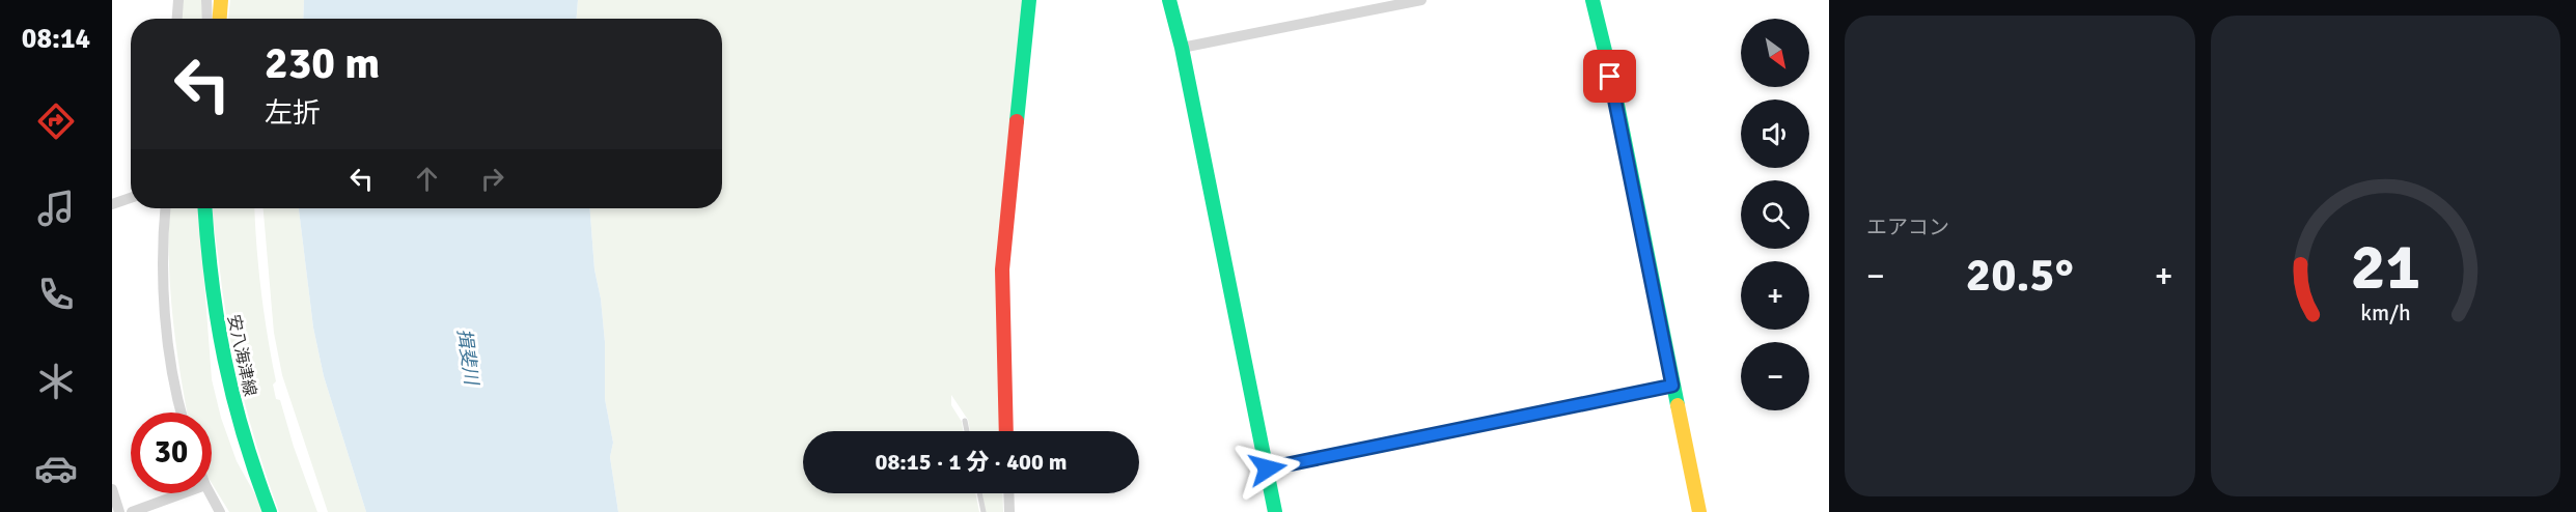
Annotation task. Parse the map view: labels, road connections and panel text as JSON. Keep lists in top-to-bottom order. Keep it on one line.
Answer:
{"streets":{"street":["安八海津線"]},"water":["揖斐川"],"north":"bottom right","page":{"tabs":"08:14","tile":"エアコン","map_buttons":["+","−"],"turn":["230 m","左折"],"heat":["−","20.5°","+"],"limit":"30","trip":"08:15 · 1 分 · 400 m","gauge":["21","km/h"]}}
